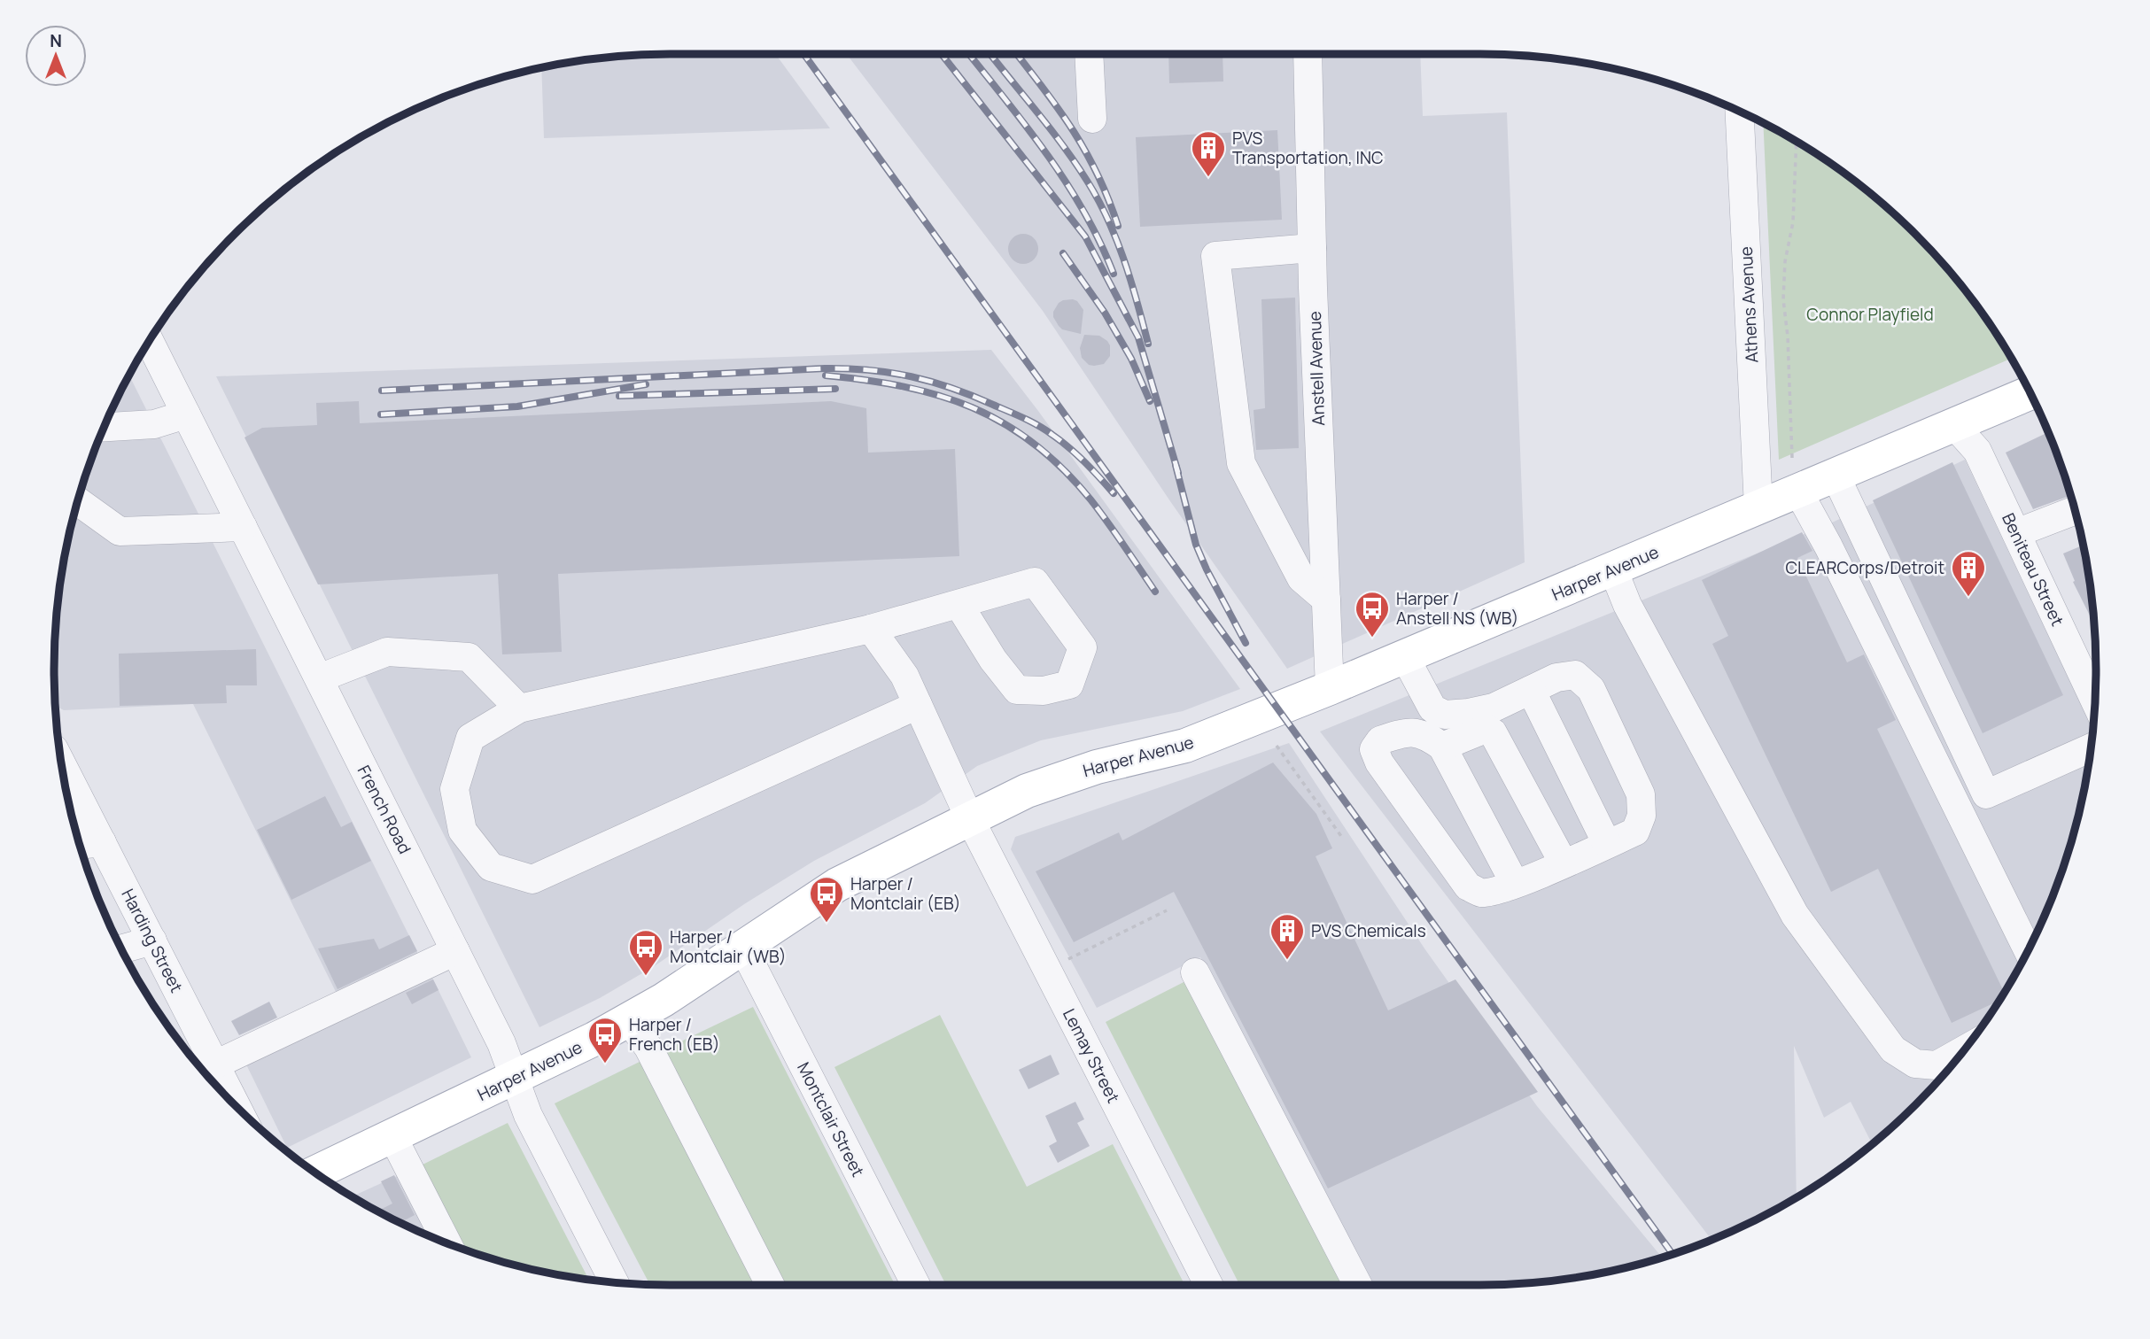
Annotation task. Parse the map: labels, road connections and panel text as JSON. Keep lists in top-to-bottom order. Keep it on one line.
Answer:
{"streets":{"main road":["Harper Avenue"],"street":["Athens Avenue","Anstell Avenue","Beniteau Street","French Road","Harding Street","Lemay Street","Montclair Street"]},"crossings":[["Athens Avenue","Harper Avenue"],["Anstell Avenue","Harper Avenue"],["Beniteau Street","Harper Avenue"],["Harper Avenue","French Road"],["Harper Avenue","Lemay Street"],["Harper Avenue","Montclair Street"]],"parks":["Connor Playfield"],"places":{"building":["PVS Transportation, INC","CLEARCorps/Detroit","PVS Chemicals"],"bus stop":["Harper / Anstell NS (WB)","Harper / Montclair (EB)","Harper / Montclair (WB)","Harper / French (EB)"]},"north":"top"}
